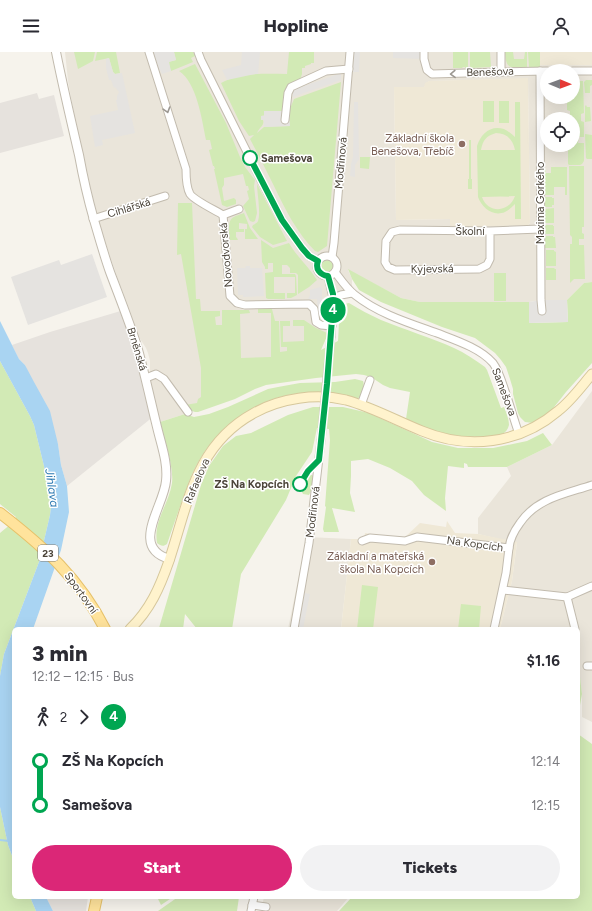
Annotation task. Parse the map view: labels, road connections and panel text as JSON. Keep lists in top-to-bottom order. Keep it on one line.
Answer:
{"streets":{"main road":["Rafaelova","23","Sportovní"],"street":["Benešova","Modřínová","Maxima Gorkého","Cihlářská","Školní","Novodvorská","Kyjevská","Brněnská","Samešova","Na Kopcích"]},"crossings":[["Modřínová","Novodvorská"],["Modřínová","Samešova"],["Maxima Gorkého","Školní"],["Cihlářská","Brněnská"],["Školní","Kyjevská"],["Brněnská","Rafaelova"],["Samešova","Rafaelova"]],"one_way":["Benešova","Novodvorská"],"water":["Jihlava"],"places":["Základní škola Benešova, Třebíč","Samešova","ZŠ Na Kopcích","Základní a mateřská škola Na Kopcích"],"lines":["bus line 4"],"north":"right","page":{"header":"Hopline","on_map":"4","heading":["3 min","12:12 – 12:15 · Bus","$1.16"],"legs":["2","4"],"list":[{"name":"ZŠ Na Kopcích","value":"12:14"},{"name":"Samešova","value":"12:15"}],"buttons":["Start","Tickets"]}}
